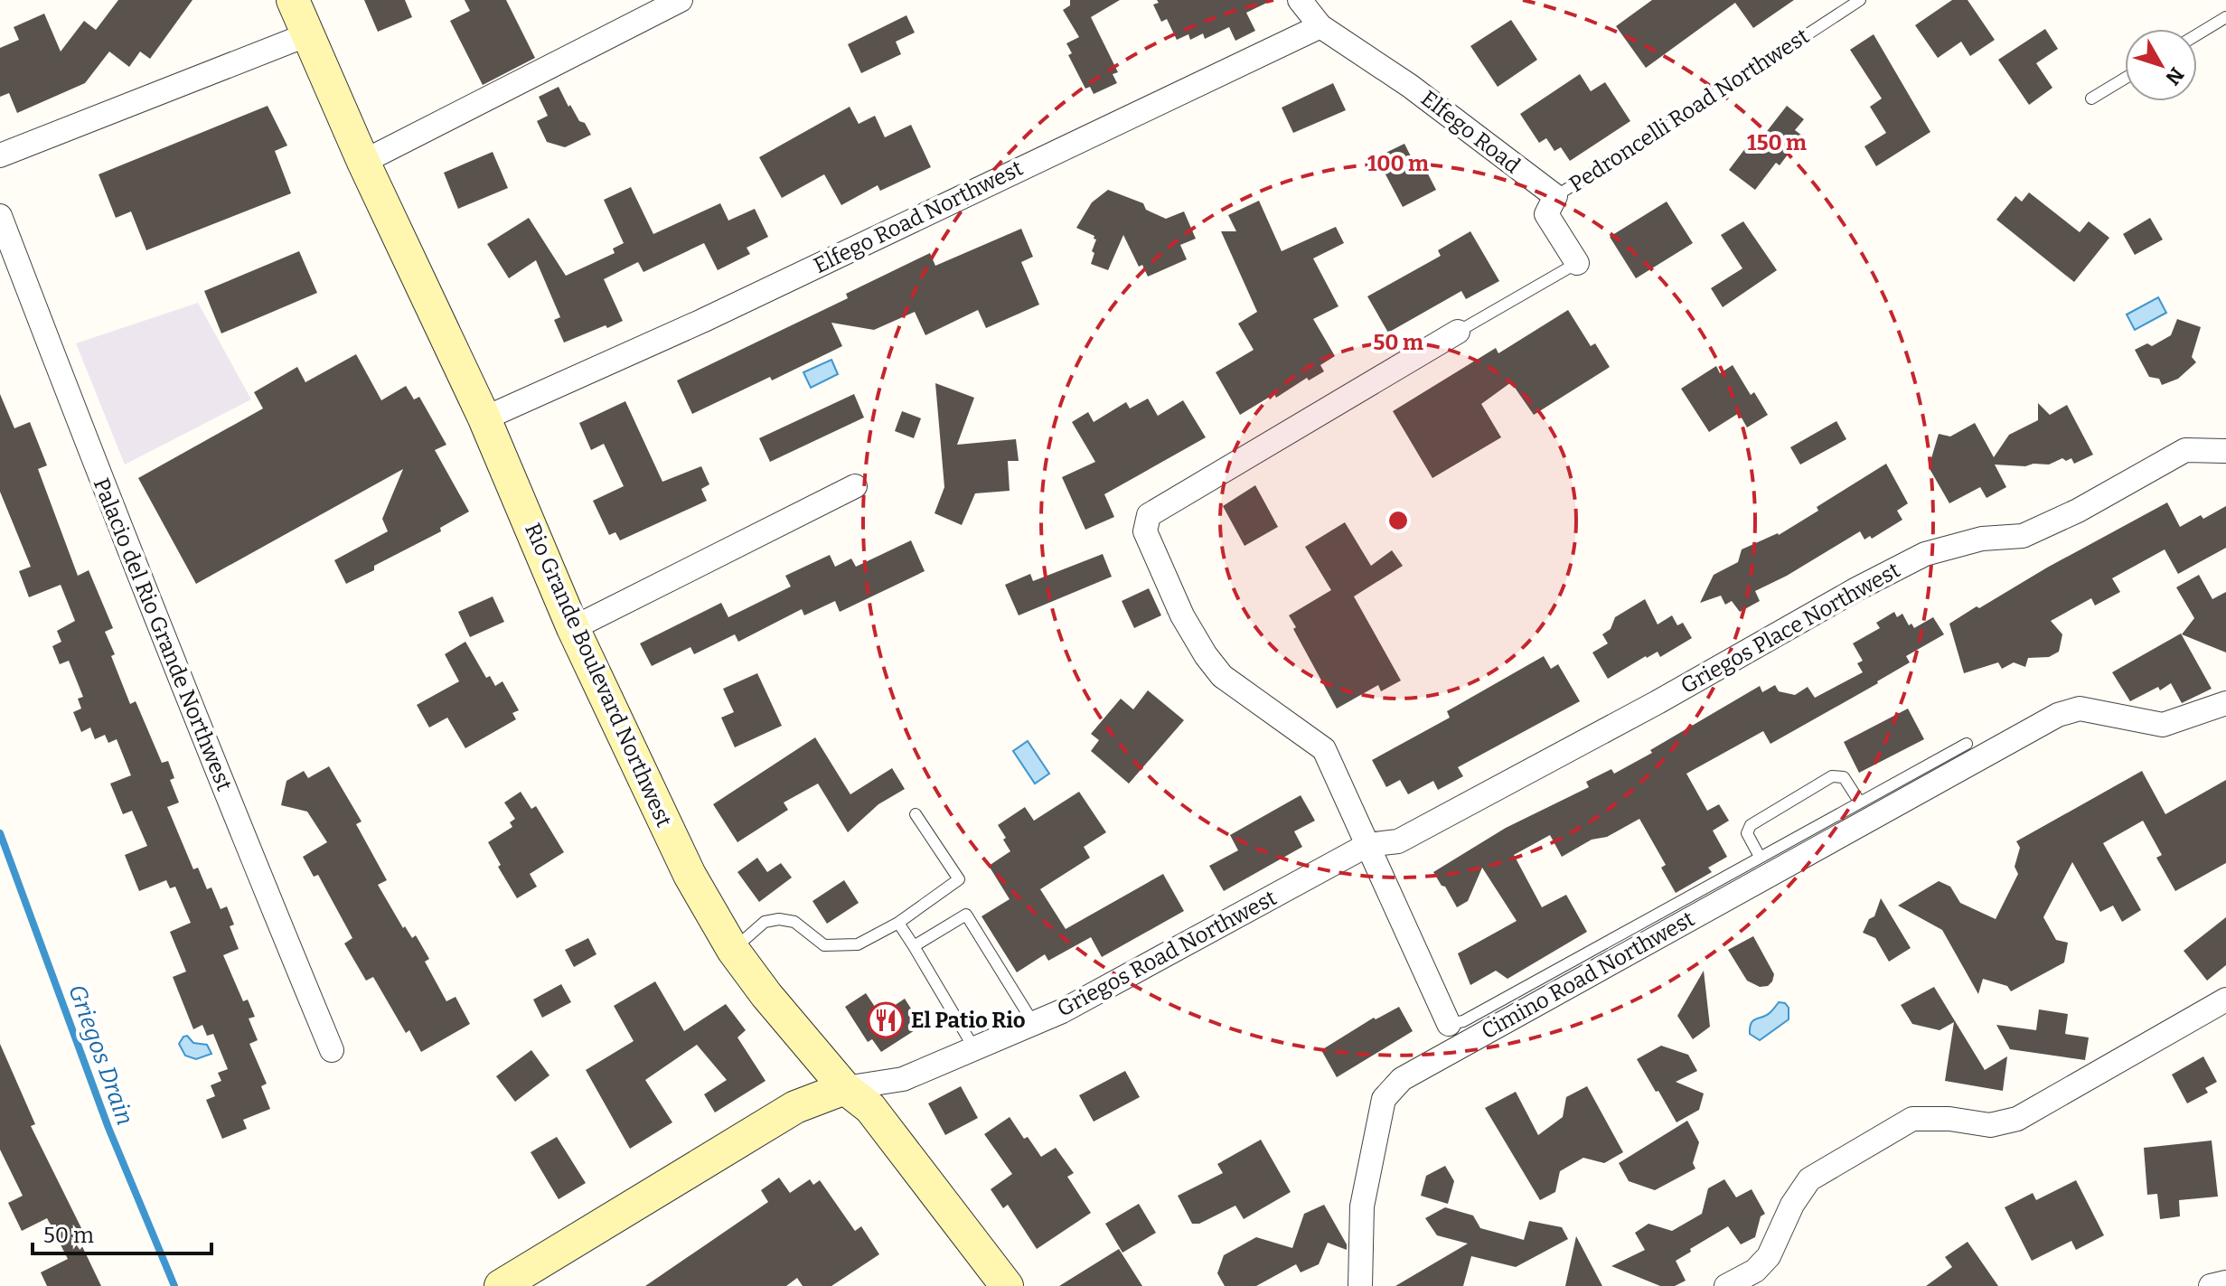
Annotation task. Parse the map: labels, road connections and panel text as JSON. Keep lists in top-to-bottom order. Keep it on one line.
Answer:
{"streets":{"main road":["Rio Grande Boulevard Northwest","Griegos Road Northwest"],"street":["Elfego Road","Elfego Road Northwest","Griegos Place Northwest","Palacio del Rio Grande Northwest","Cimino Road Northwest"],"lane":["Pedroncelli Road Northwest"]},"crossings":[["Pedroncelli Road Northwest","Elfego Road"],["Elfego Road","Elfego Road Northwest"],["Elfego Road Northwest","Rio Grande Boulevard Northwest"],["Griegos Place Northwest","Griegos Road Northwest"],["Rio Grande Boulevard Northwest","Griegos Road Northwest"]],"water":["Griegos Drain"],"places":{"restaurant":["El Patio Rio"]},"scale_bar":"50 m","north":"bottom right","rings":["150 m","100 m","50 m"]}
